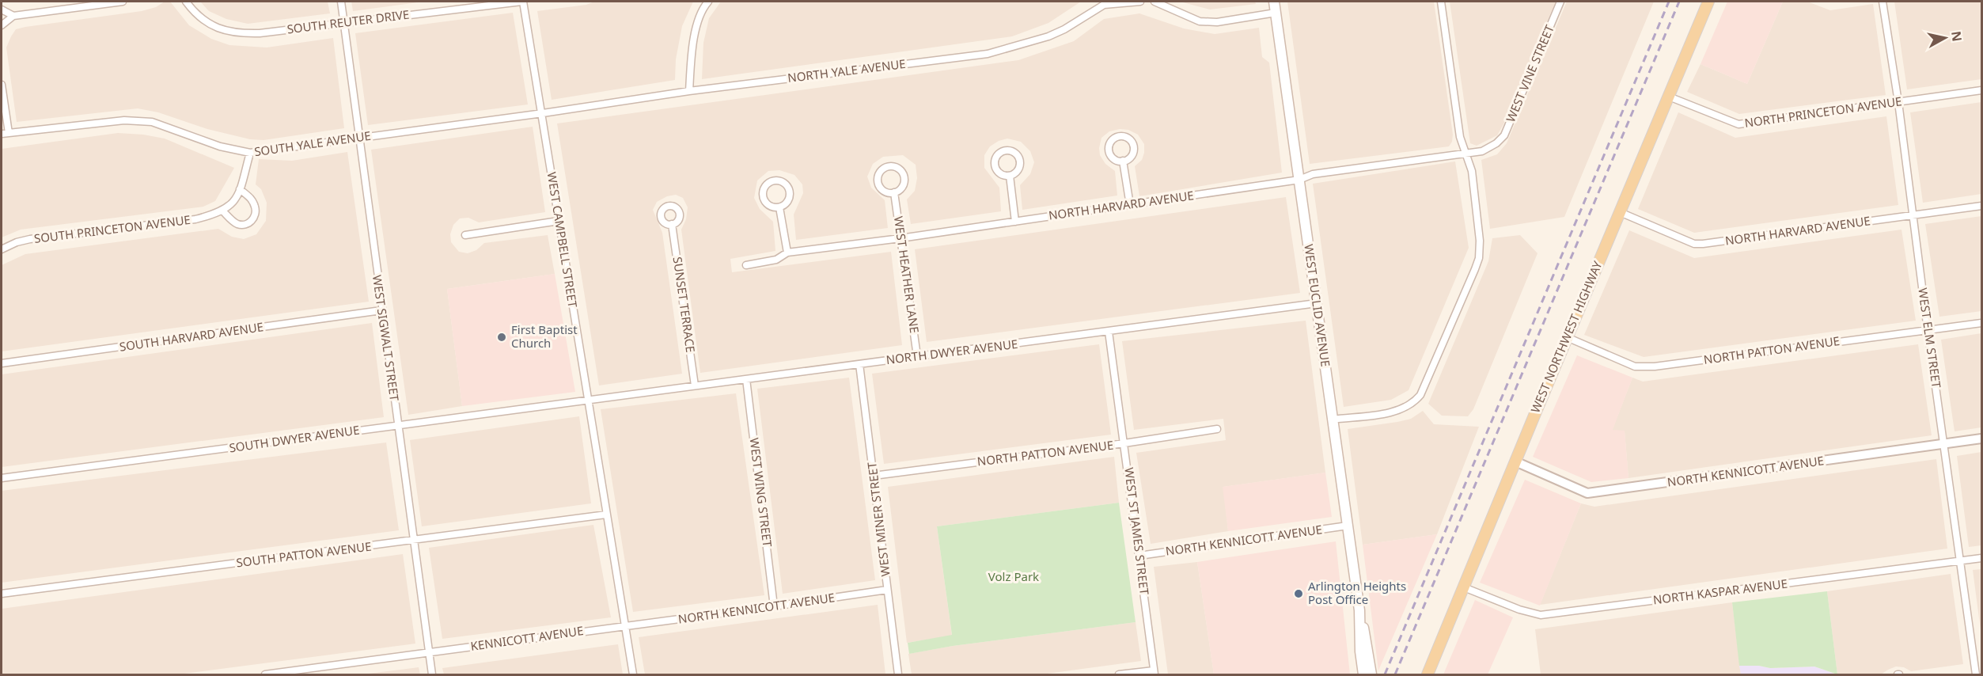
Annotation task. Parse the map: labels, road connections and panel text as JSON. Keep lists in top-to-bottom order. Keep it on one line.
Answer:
{"streets":{"main road":["WEST EUCLID AVENUE","WEST NORTHWEST HIGHWAY"],"street":["SOUTH REUTER DRIVE","NORTH YALE AVENUE","WEST VINE STREET","NORTH PRINCETON AVENUE","SOUTH YALE AVENUE","NORTH HARVARD AVENUE","SOUTH PRINCETON AVENUE","WEST CAMPBELL STREET","WEST HEATHER LANE","SUNSET TERRACE","SOUTH HARVARD AVENUE","WEST SIGWALT STREET","WEST ELM STREET","NORTH PATTON AVENUE","NORTH DWYER AVENUE","SOUTH DWYER AVENUE","NORTH KENNICOTT AVENUE","WEST WING STREET","WEST MINER STREET","WEST ST JAMES STREET","SOUTH PATTON AVENUE","NORTH KASPAR AVENUE","KENNICOTT AVENUE"]},"crossings":[["SOUTH REUTER DRIVE","WEST CAMPBELL STREET"],["SOUTH REUTER DRIVE","WEST SIGWALT STREET"],["NORTH YALE AVENUE","SOUTH YALE AVENUE"],["NORTH YALE AVENUE","WEST CAMPBELL STREET"],["WEST VINE STREET","NORTH HARVARD AVENUE"],["NORTH PRINCETON AVENUE","WEST NORTHWEST HIGHWAY"],["NORTH PRINCETON AVENUE","WEST ELM STREET"],["SOUTH YALE AVENUE","WEST CAMPBELL STREET"],["SOUTH YALE AVENUE","WEST SIGWALT STREET"],["NORTH HARVARD AVENUE","WEST HEATHER LANE"],["NORTH HARVARD AVENUE","WEST EUCLID AVENUE"],["NORTH HARVARD AVENUE","WEST NORTHWEST HIGHWAY"],["NORTH HARVARD AVENUE","WEST ELM STREET"],["WEST CAMPBELL STREET","NORTH DWYER AVENUE"],["WEST CAMPBELL STREET","SOUTH DWYER AVENUE"],["WEST CAMPBELL STREET","NORTH KENNICOTT AVENUE"],["WEST CAMPBELL STREET","SOUTH PATTON AVENUE"],["WEST CAMPBELL STREET","KENNICOTT AVENUE"],["WEST HEATHER LANE","NORTH DWYER AVENUE"],["SUNSET TERRACE","NORTH DWYER AVENUE"],["WEST EUCLID AVENUE","NORTH DWYER AVENUE"],["WEST EUCLID AVENUE","NORTH KENNICOTT AVENUE"],["SOUTH HARVARD AVENUE","WEST SIGWALT STREET"],["WEST NORTHWEST HIGHWAY","NORTH PATTON AVENUE"],["WEST NORTHWEST HIGHWAY","NORTH KENNICOTT AVENUE"],["WEST NORTHWEST HIGHWAY","NORTH KASPAR AVENUE"],["WEST SIGWALT STREET","SOUTH DWYER AVENUE"],["WEST SIGWALT STREET","SOUTH PATTON AVENUE"],["WEST SIGWALT STREET","KENNICOTT AVENUE"],["WEST ELM STREET","NORTH PATTON AVENUE"],["WEST ELM STREET","NORTH KENNICOTT AVENUE"],["WEST ELM STREET","NORTH KASPAR AVENUE"],["NORTH PATTON AVENUE","WEST MINER STREET"],["NORTH PATTON AVENUE","WEST ST JAMES STREET"],["NORTH DWYER AVENUE","SOUTH DWYER AVENUE"],["NORTH DWYER AVENUE","WEST WING STREET"],["NORTH DWYER AVENUE","WEST MINER STREET"],["NORTH DWYER AVENUE","WEST ST JAMES STREET"],["NORTH KENNICOTT AVENUE","WEST WING STREET"],["NORTH KENNICOTT AVENUE","WEST MINER STREET"],["NORTH KENNICOTT AVENUE","WEST ST JAMES STREET"],["NORTH KENNICOTT AVENUE","KENNICOTT AVENUE"]],"parks":["Volz Park"],"places":["First Baptist Church","Arlington Heights Post Office"],"north":"right"}
